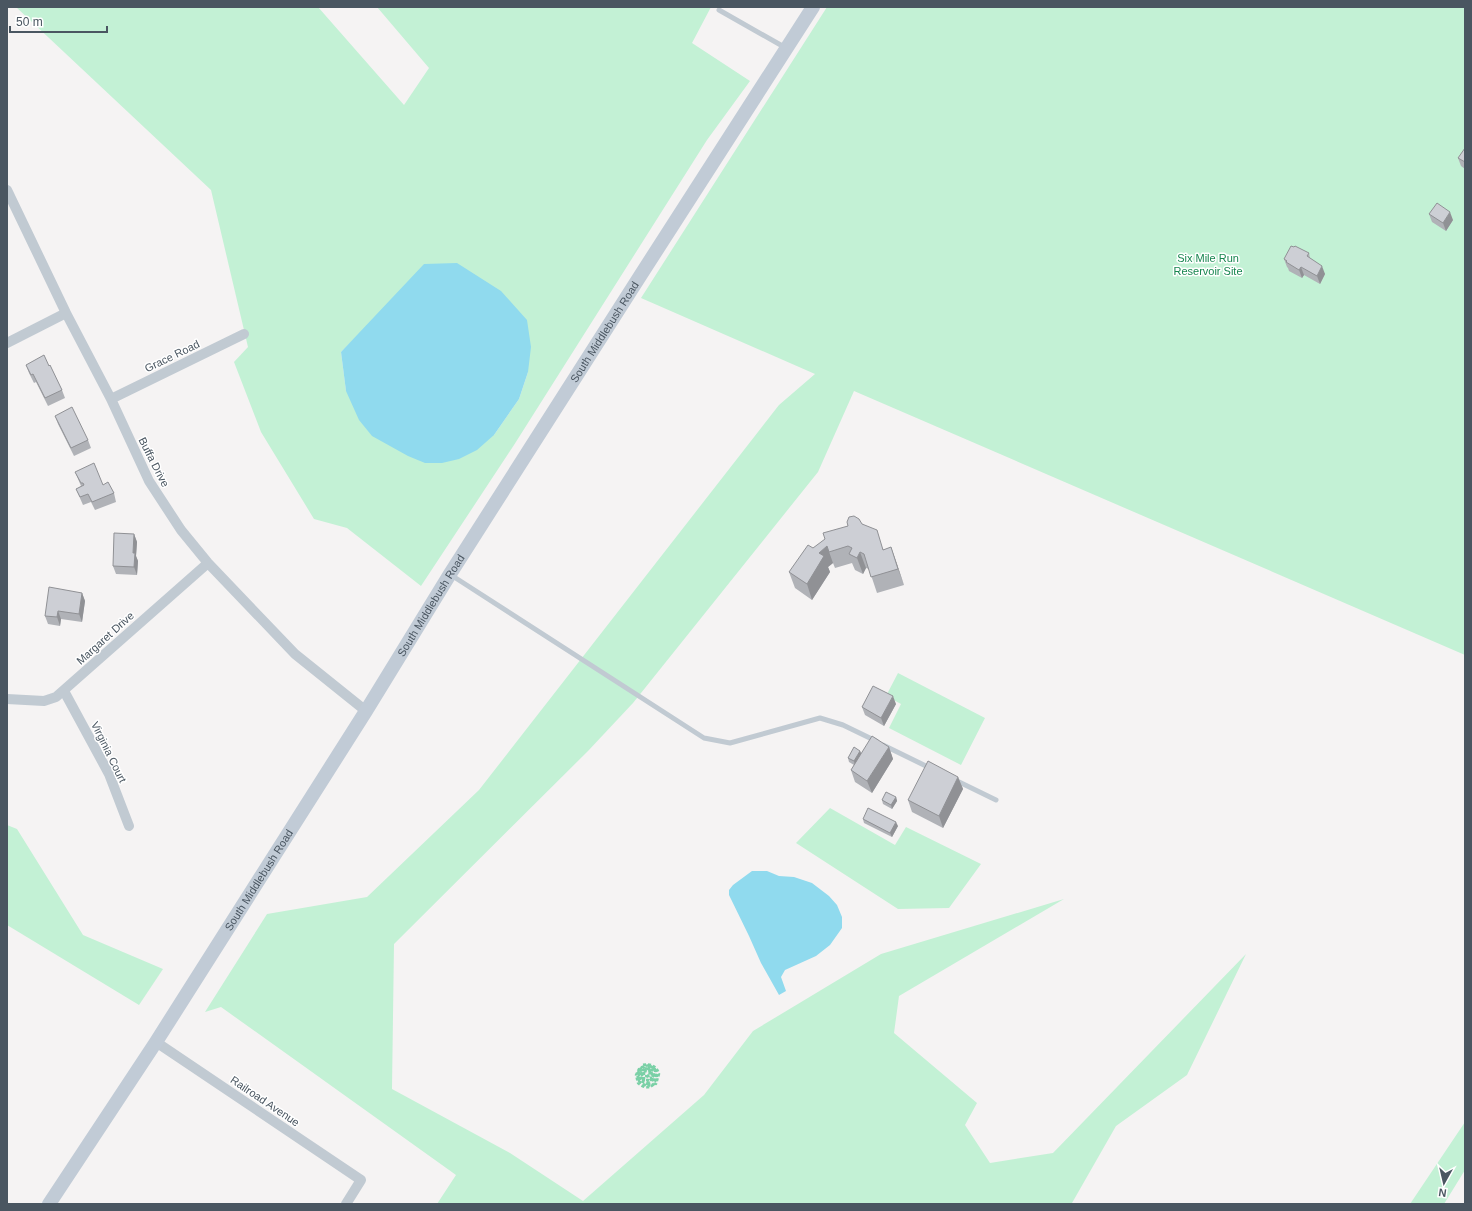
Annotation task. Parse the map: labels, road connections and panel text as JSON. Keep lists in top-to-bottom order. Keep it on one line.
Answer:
{"streets":{"street":["South Middlebush Road","Grace Road","Buffa Drive","Margaret Drive","Virginia Court","Railroad Avenue"]},"crossings":[["South Middlebush Road","Buffa Drive"],["South Middlebush Road","Railroad Avenue"],["Grace Road","Buffa Drive"],["Buffa Drive","Margaret Drive"],["Margaret Drive","Virginia Court"]],"parks":["Six Mile Run Reservoir Site"],"scale_bar":"50 m","north":"bottom"}
